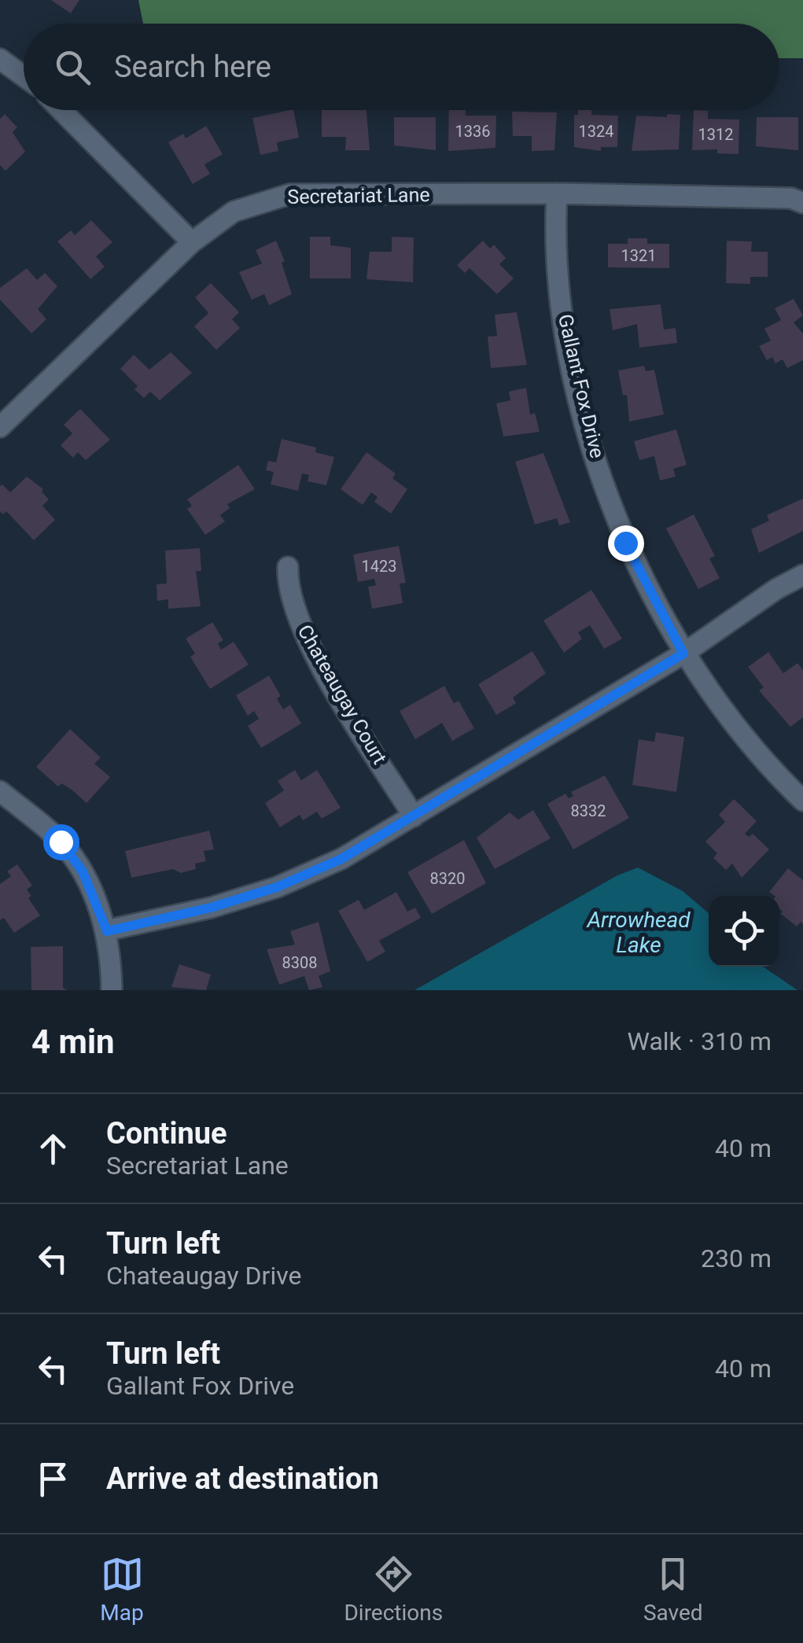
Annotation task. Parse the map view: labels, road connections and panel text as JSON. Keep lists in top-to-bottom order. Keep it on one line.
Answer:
{"streets":{"street":["Secretariat Lane","Gallant Fox Drive","Chateaugay Court"]},"crossings":[["Secretariat Lane","Gallant Fox Drive"]],"water":["Arrowhead Lake"],"house_numbers":["1336","1324","1312","1321","1423","8332","8320","8308"],"page":{"search":"Search here","heading":["4 min","Walk · 310 m"],"list":[["Continue","Secretariat Lane","40 m"],["Turn left","Chateaugay Drive","230 m"],["Turn left","Gallant Fox Drive","40 m"],"Arrive at destination"],"nav":["Map","Directions","Saved"]}}
